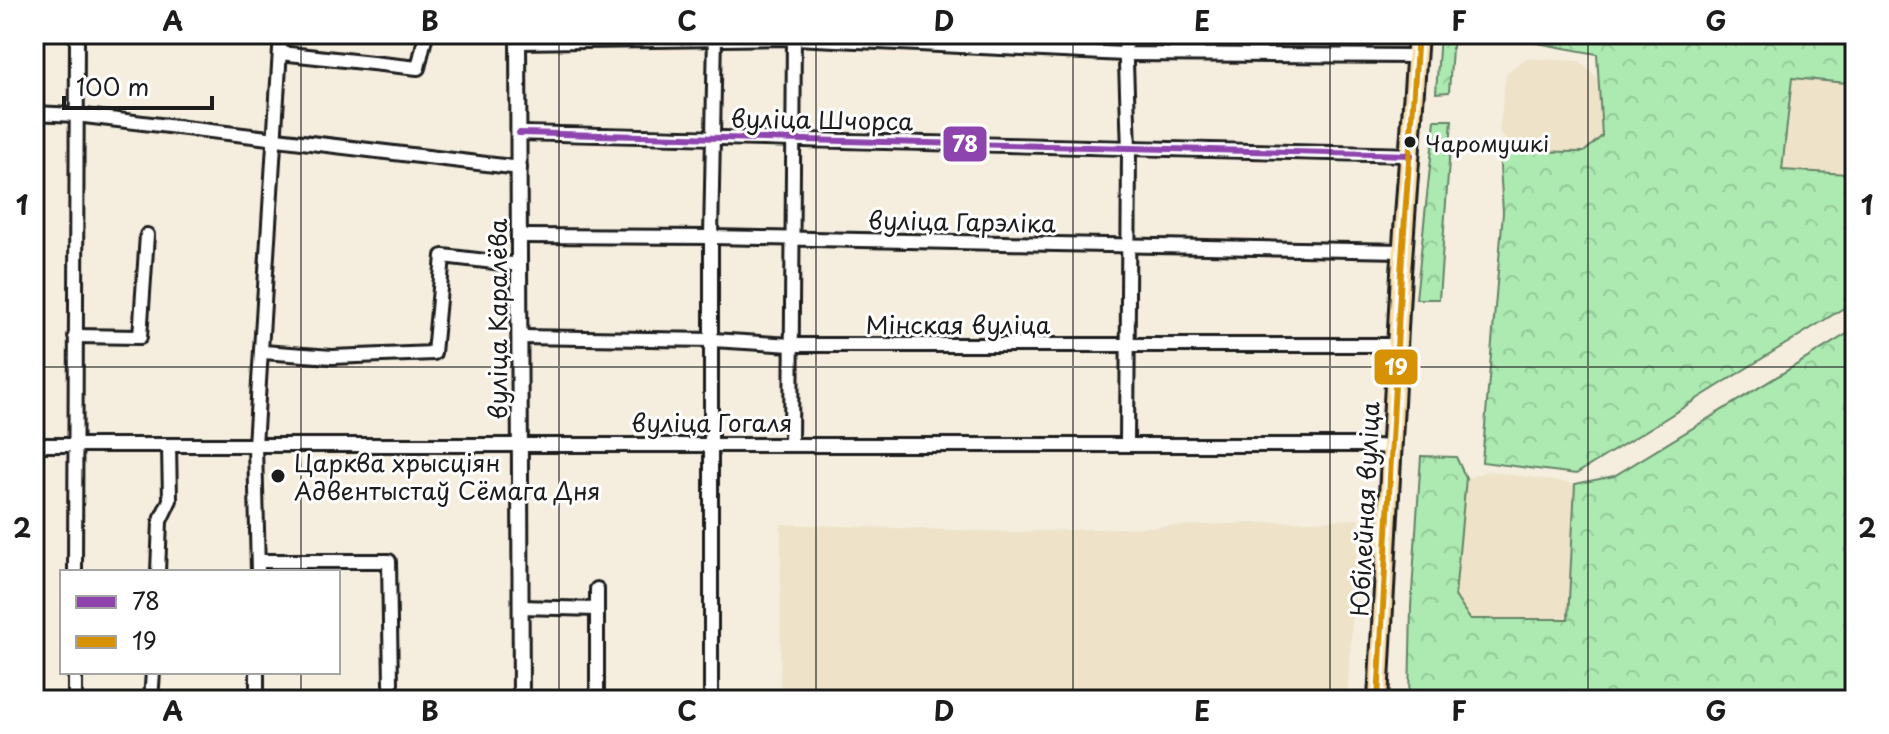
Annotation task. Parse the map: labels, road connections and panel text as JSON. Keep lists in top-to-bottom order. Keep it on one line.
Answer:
{"streets":{"main road":["Юбілейная вуліца"],"street":["вуліца Шчорса","вуліца Гарэліка","вуліца Каралёва","Мінская вуліца","вуліца Гогаля"]},"crossings":[["вуліца Шчорса","вуліца Каралёва"],["вуліца Шчорса","Юбілейная вуліца"],["вуліца Гарэліка","вуліца Каралёва"],["вуліца Гарэліка","Юбілейная вуліца"],["вуліца Каралёва","Мінская вуліца"],["вуліца Каралёва","вуліца Гогаля"],["Мінская вуліца","Юбілейная вуліца"],["вуліца Гогаля","Юбілейная вуліца"]],"places":["Чаромушкі","Царква хрысціян Адвентыстаў Сёмага Дня"],"lines":["transit line 19","transit line 78"],"legend":["78","19"],"scale_bar":"100 m","grid":{"columns":["A","B","C","D","E","F","G"],"rows":["1","2"]}}
